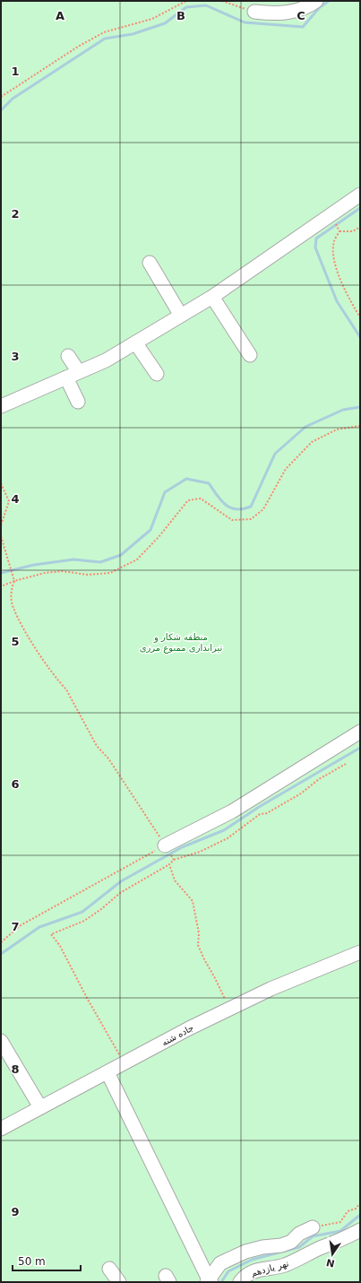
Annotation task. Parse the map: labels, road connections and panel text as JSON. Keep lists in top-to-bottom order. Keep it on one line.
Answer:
{"streets":{"street":["جاده شنه","نهر یازدهم"]},"parks":["منطقه شکار و تیراندازی ممنوع مرزی"],"scale_bar":"50 m","north":"bottom","grid":{"columns":["A","B","C"],"rows":["1","2","3","4","5","6","7","8","9"]}}
